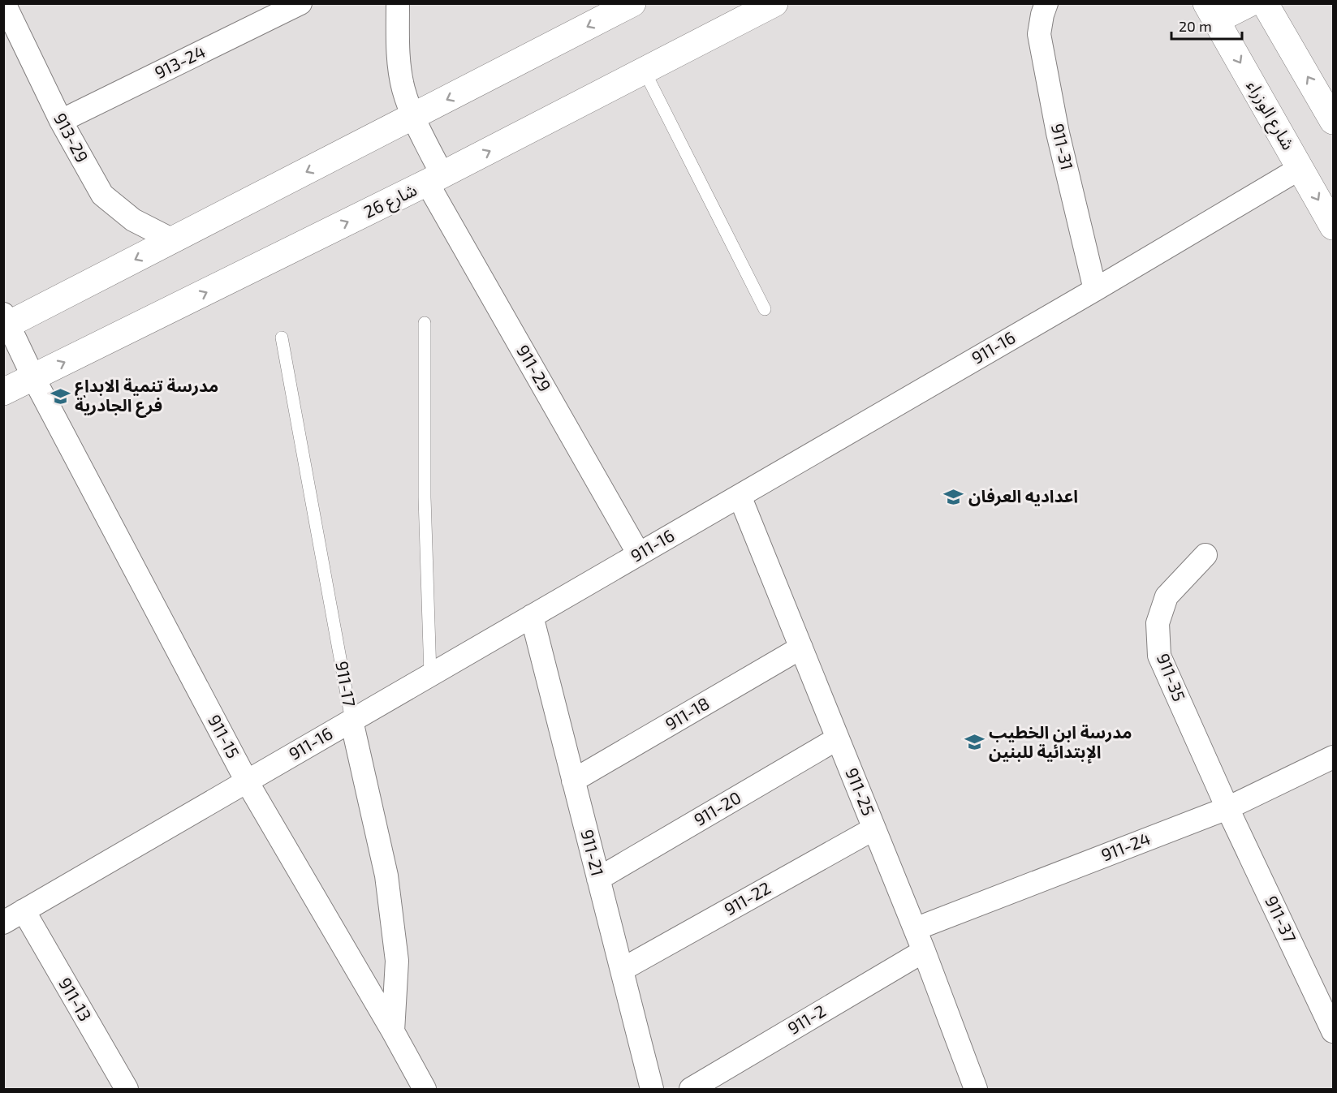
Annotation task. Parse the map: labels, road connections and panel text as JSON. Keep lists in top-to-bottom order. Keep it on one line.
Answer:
{"streets":{"street":["913-24","شارع الوزراء","913-29","911-31","شارع 26","911-16","911-29","911-35","911-17","911-18","911-15","911-25","911-20","911-24","911-21","911-22","911-37","911-13","911-2"]},"crossings":[["913-24","913-29"],["شارع الوزراء","911-16"],["911-31","911-16"],["شارع 26","911-29"],["شارع 26","911-15"],["911-16","911-29"],["911-16","911-17"],["911-16","911-15"],["911-16","911-25"],["911-16","911-21"],["911-16","911-13"],["911-35","911-24"],["911-35","911-37"],["911-17","911-15"],["911-18","911-25"],["911-18","911-21"],["911-25","911-20"],["911-25","911-24"],["911-25","911-22"],["911-25","911-2"],["911-20","911-21"],["911-24","911-37"],["911-21","911-22"]],"places":{"school or university":["مدرسة تنمية الابداع فرع الجادرية","اعداديه العرفان","مدرسة ابن الخطيب الإبتدائية للبنين"]},"scale_bar":"20 m"}
